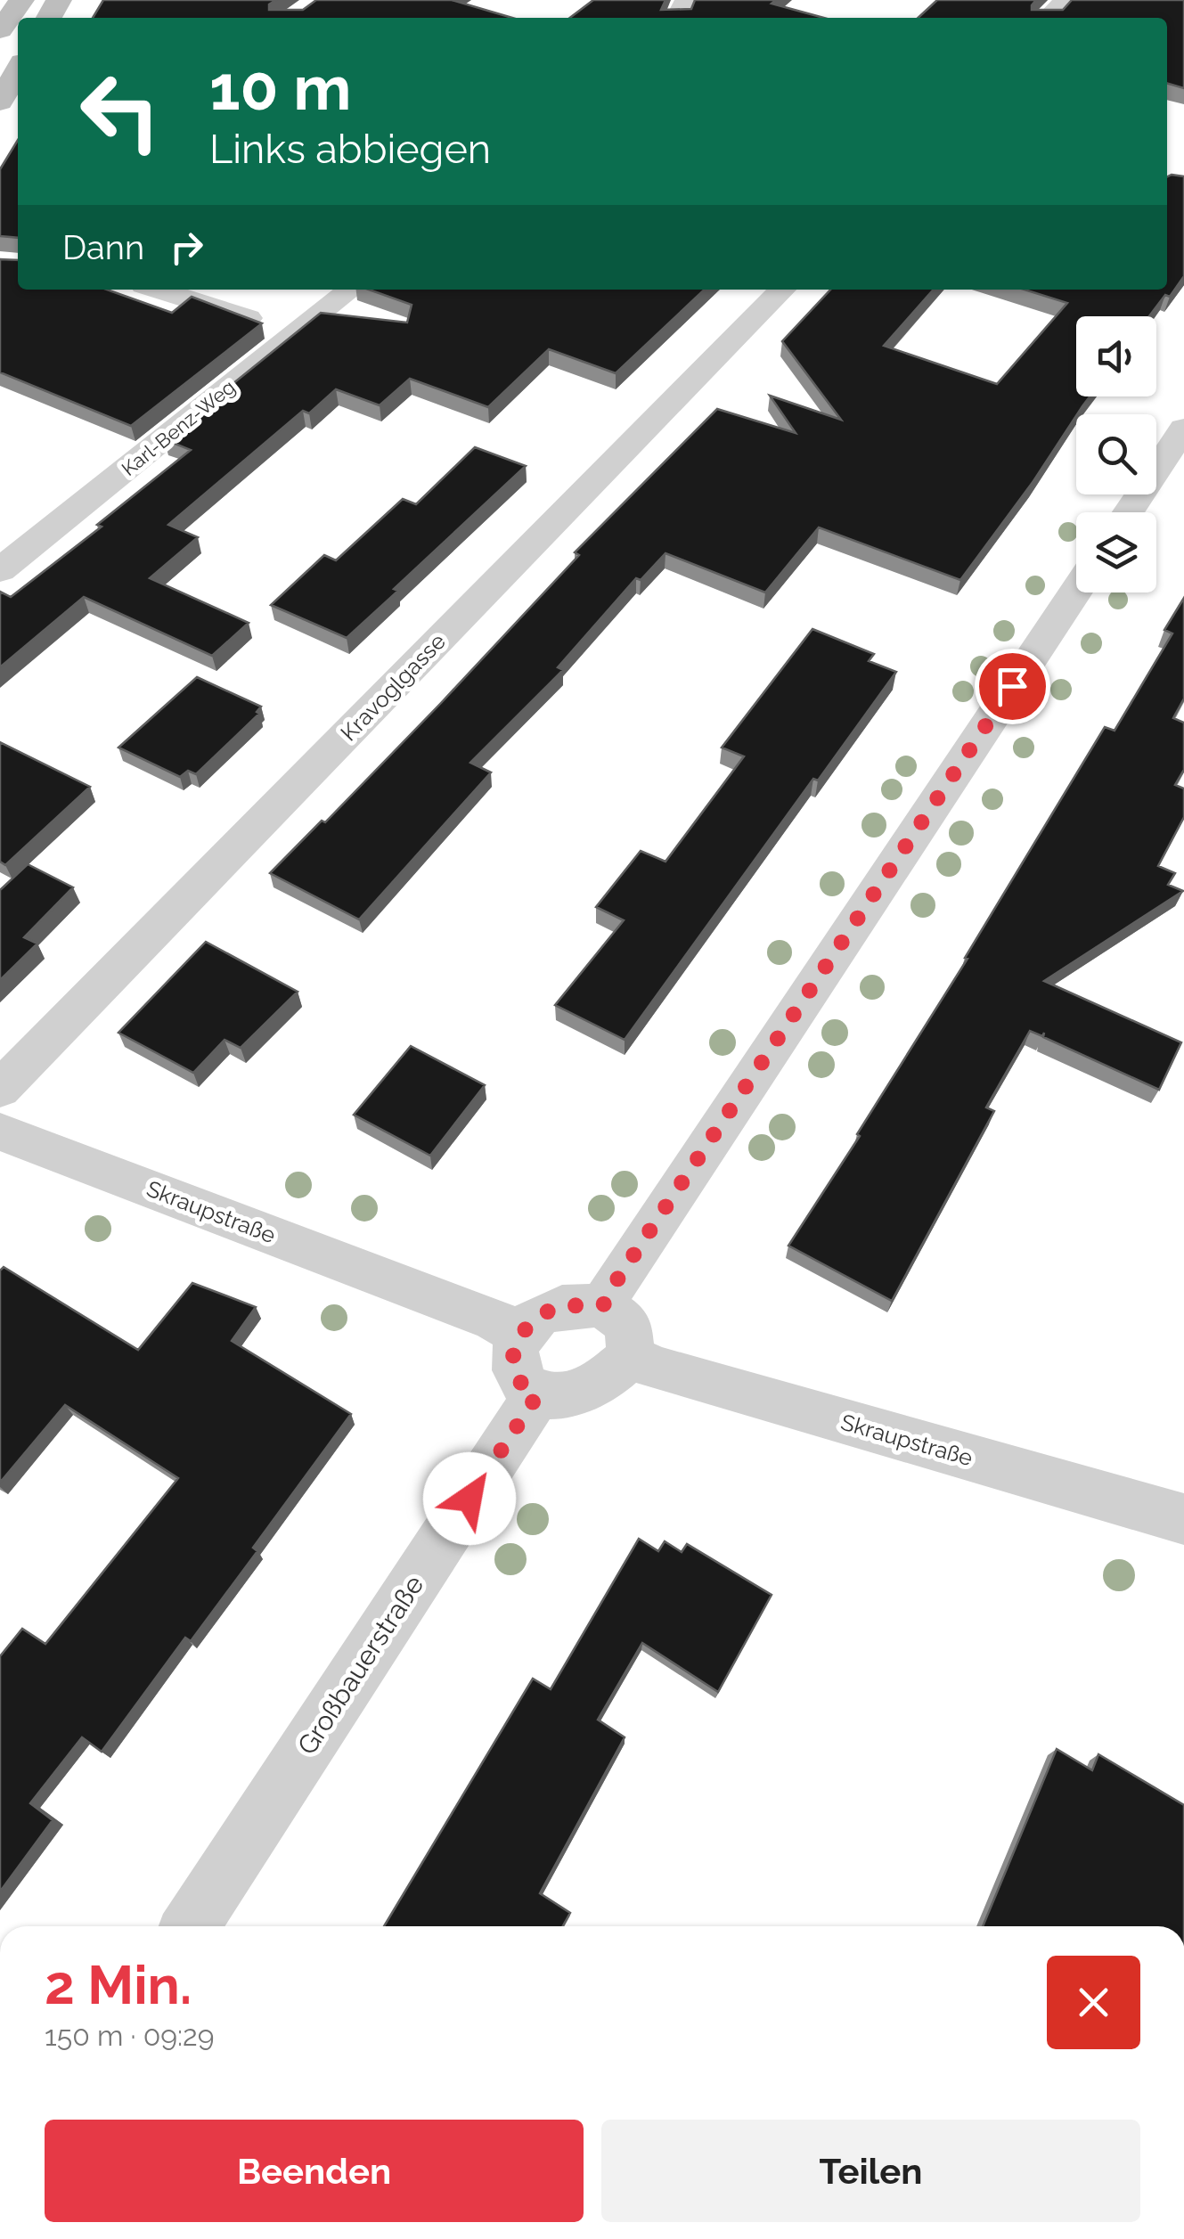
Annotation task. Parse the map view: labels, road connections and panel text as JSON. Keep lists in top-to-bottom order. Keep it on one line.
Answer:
{"streets":{"street":["Karl-Benz-Weg","Kravoglgasse","Skraupstraße","Großbauerstraße"]},"crossings":[["Skraupstraße","Großbauerstraße"]],"page":{"turn":["10 m","Links abbiegen"],"then":"Dann","heading":["2 Min.","150 m · 09:29"],"buttons":["Beenden","Teilen"]}}
